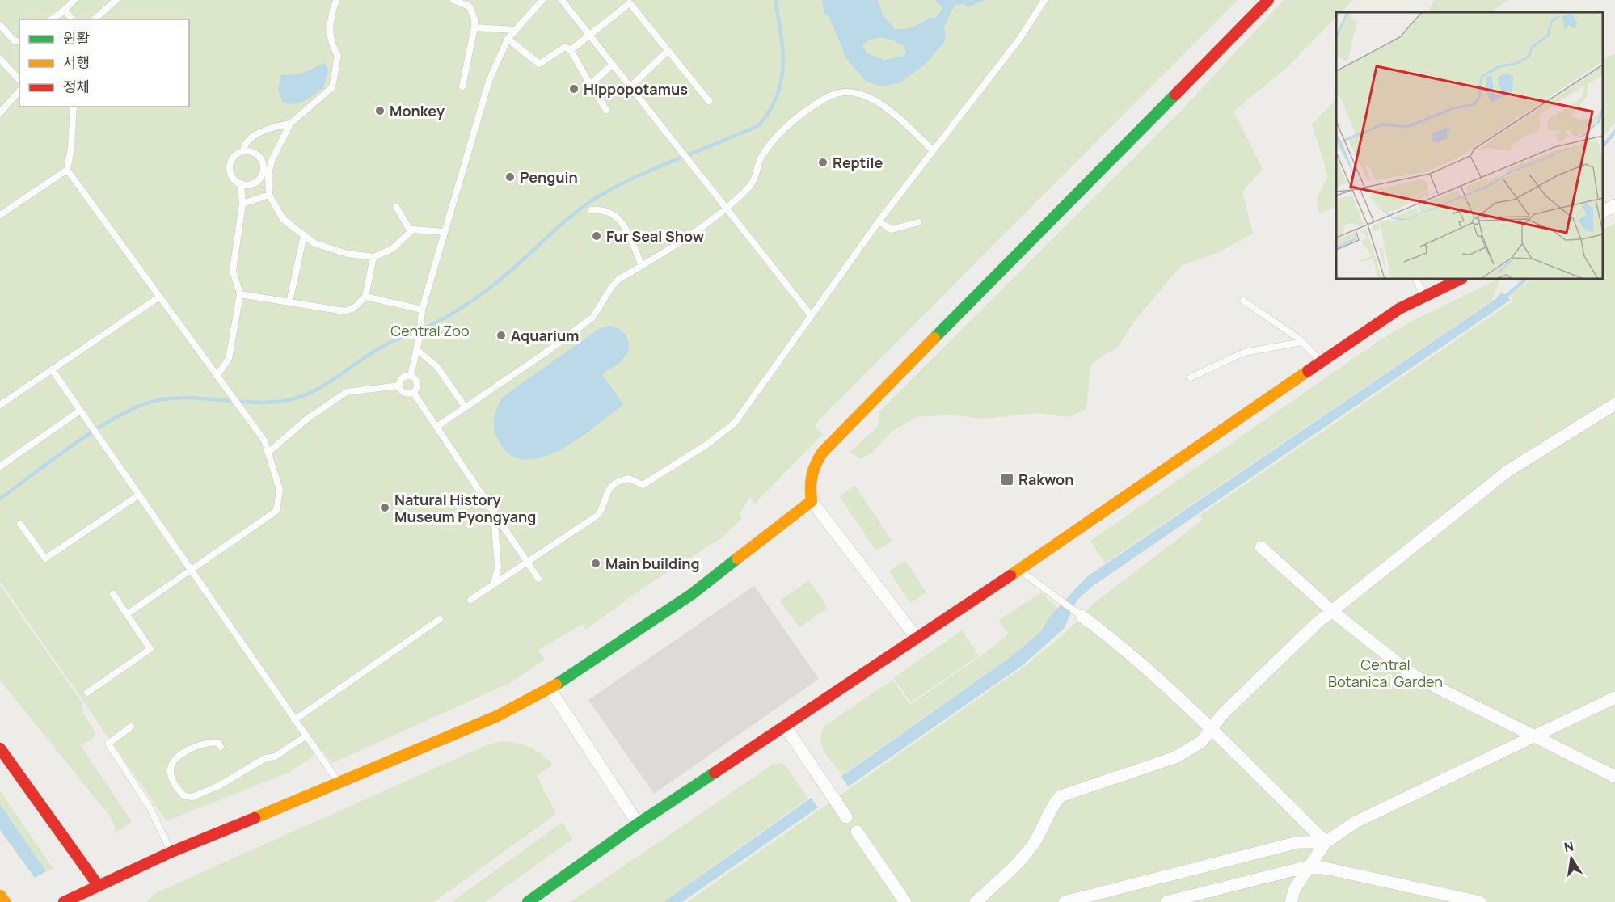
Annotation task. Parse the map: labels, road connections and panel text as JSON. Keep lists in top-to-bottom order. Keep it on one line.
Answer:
{"parks":["Central Zoo","Central Botanical Garden"],"places":{"other":["Hippopotamus","Monkey","Reptile","Penguin","Fur Seal Show","Aquarium","Natural History Museum Pyongyang","Main building"],"transit":["Rakwon"]},"legend":["원활","서행","정체"],"north":"top"}
